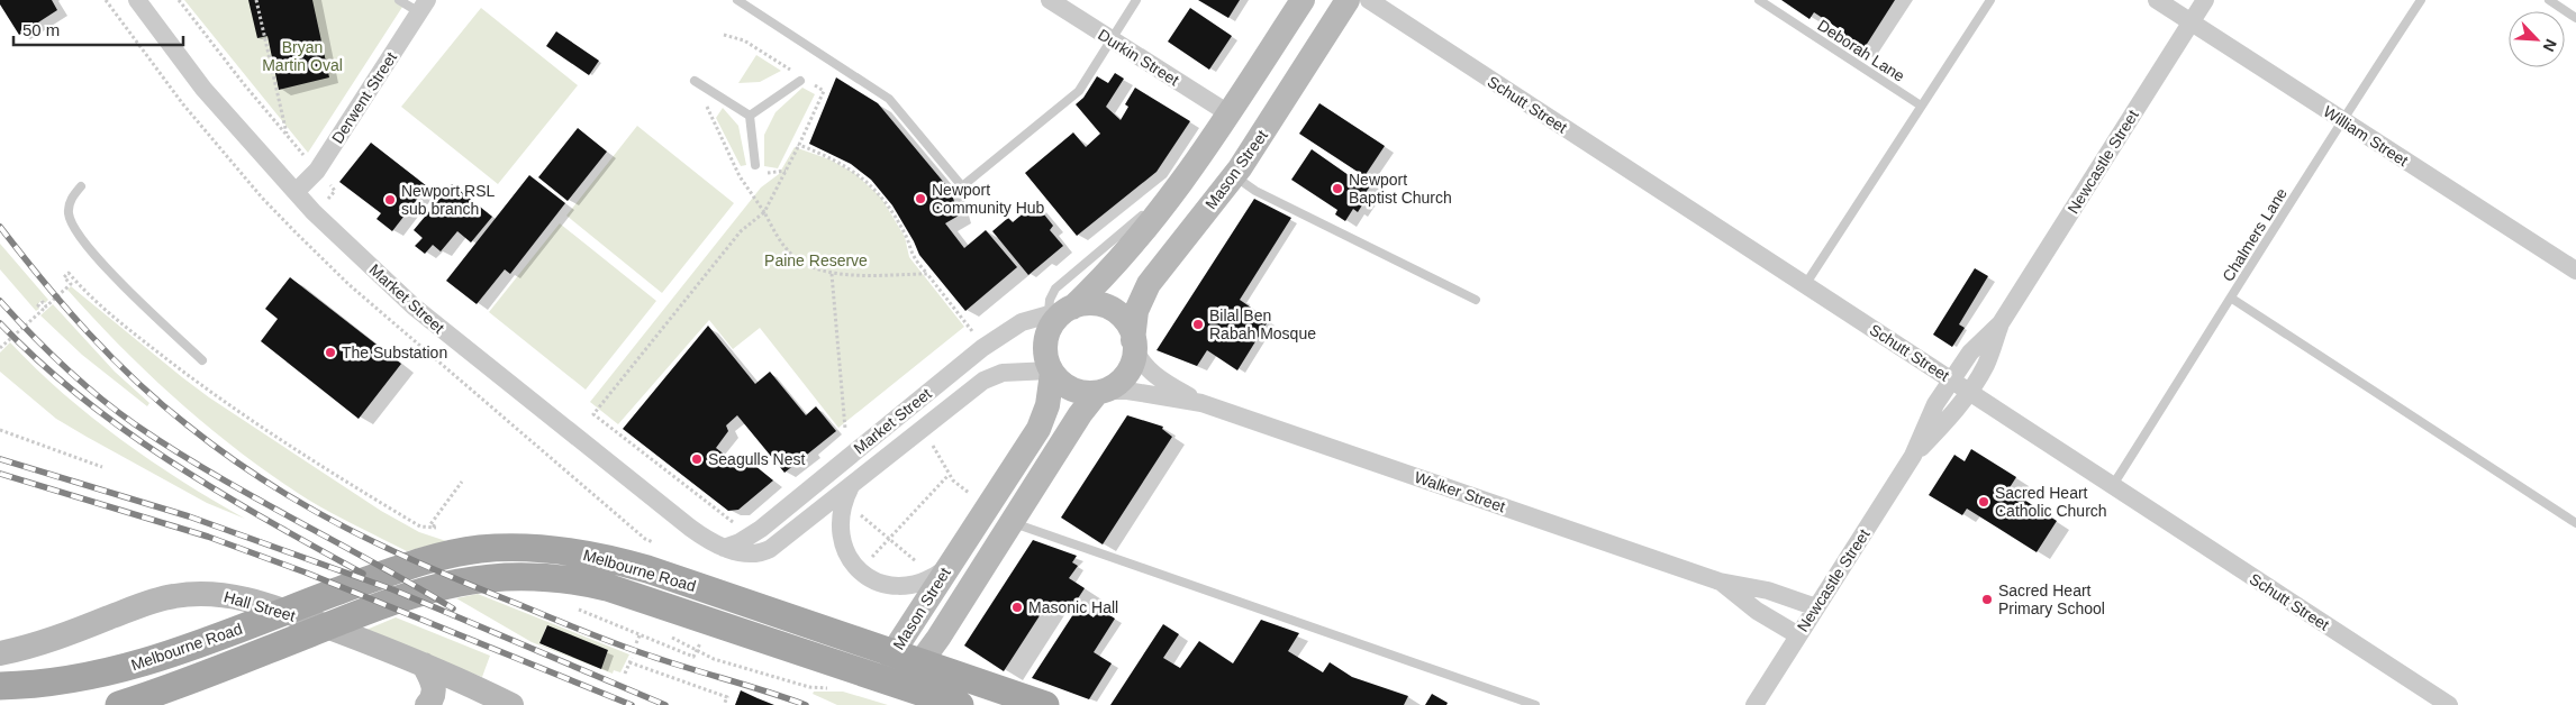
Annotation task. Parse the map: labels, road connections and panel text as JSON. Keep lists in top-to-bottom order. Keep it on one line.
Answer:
{"streets":{"main road":["Melbourne Road"],"street":["Durkin Street","Derwent Street","Schutt Street","William Street","Newcastle Street","Mason Street","Market Street","Walker Street","Hall Street"],"lane":["Deborah Lane","Chalmers Lane"]},"crossings":[["Derwent Street","Market Street"],["Schutt Street","Newcastle Street"],["Schutt Street","Chalmers Lane"],["William Street","Newcastle Street"],["William Street","Chalmers Lane"],["Newcastle Street","Walker Street"],["Mason Street","Market Street"],["Mason Street","Walker Street"],["Mason Street","Melbourne Road"],["Market Street","Walker Street"]],"parks":["Bryan Martin Oval","Paine Reserve"],"places":["Newport Baptist Church","Newport Community Hub","Newport RSL sub branch","Bilal Ben Rabah Mosque","The Substation","Seagulls Nest","Sacred Heart Catholic Church","Sacred Heart Primary School","Masonic Hall"],"scale_bar":"50 m","north":"bottom right"}
